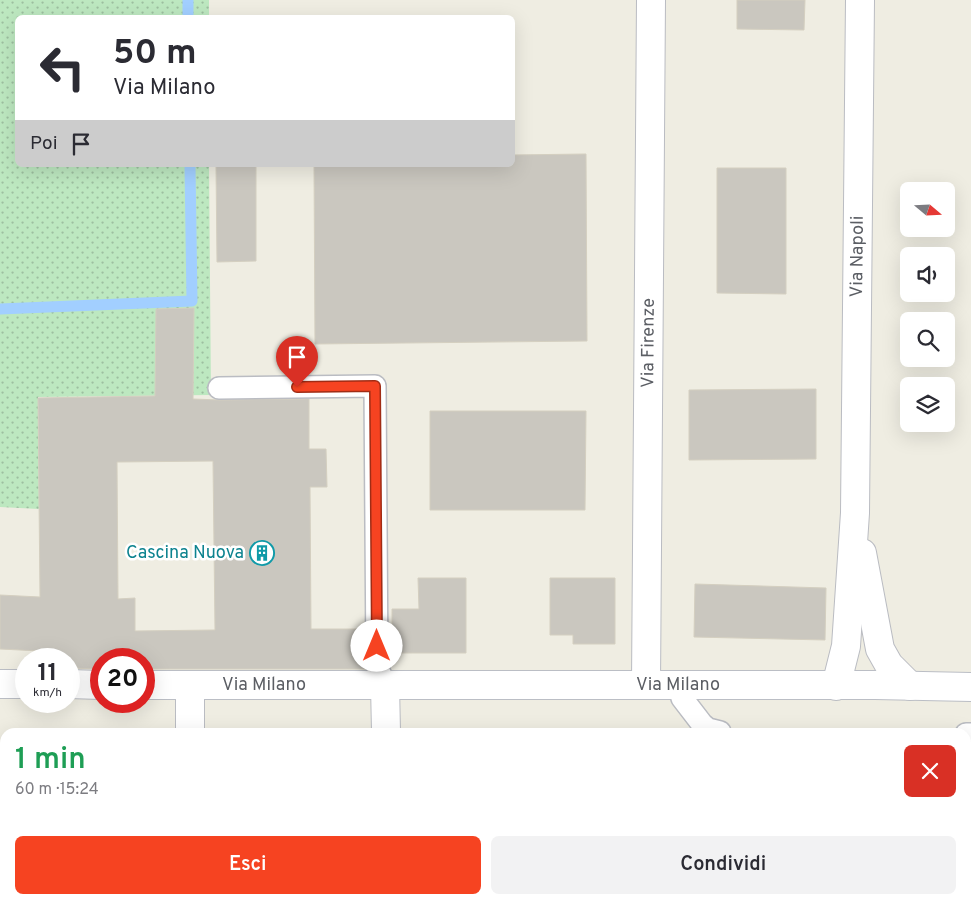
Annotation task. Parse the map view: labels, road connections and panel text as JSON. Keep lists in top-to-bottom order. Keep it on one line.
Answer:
{"streets":{"street":["Via Napoli","Via Firenze","Via Milano"]},"crossings":[["Via Napoli","Via Milano"],["Via Firenze","Via Milano"]],"places":{"building":["Cascina Nuova"]},"north":"right","page":{"turn":["50 m","Via Milano"],"then":"Poi","speed":"11 km/h","limit":"20","heading":["1 min","60 m · 15:24"],"buttons":["Esci","Condividi"]}}
